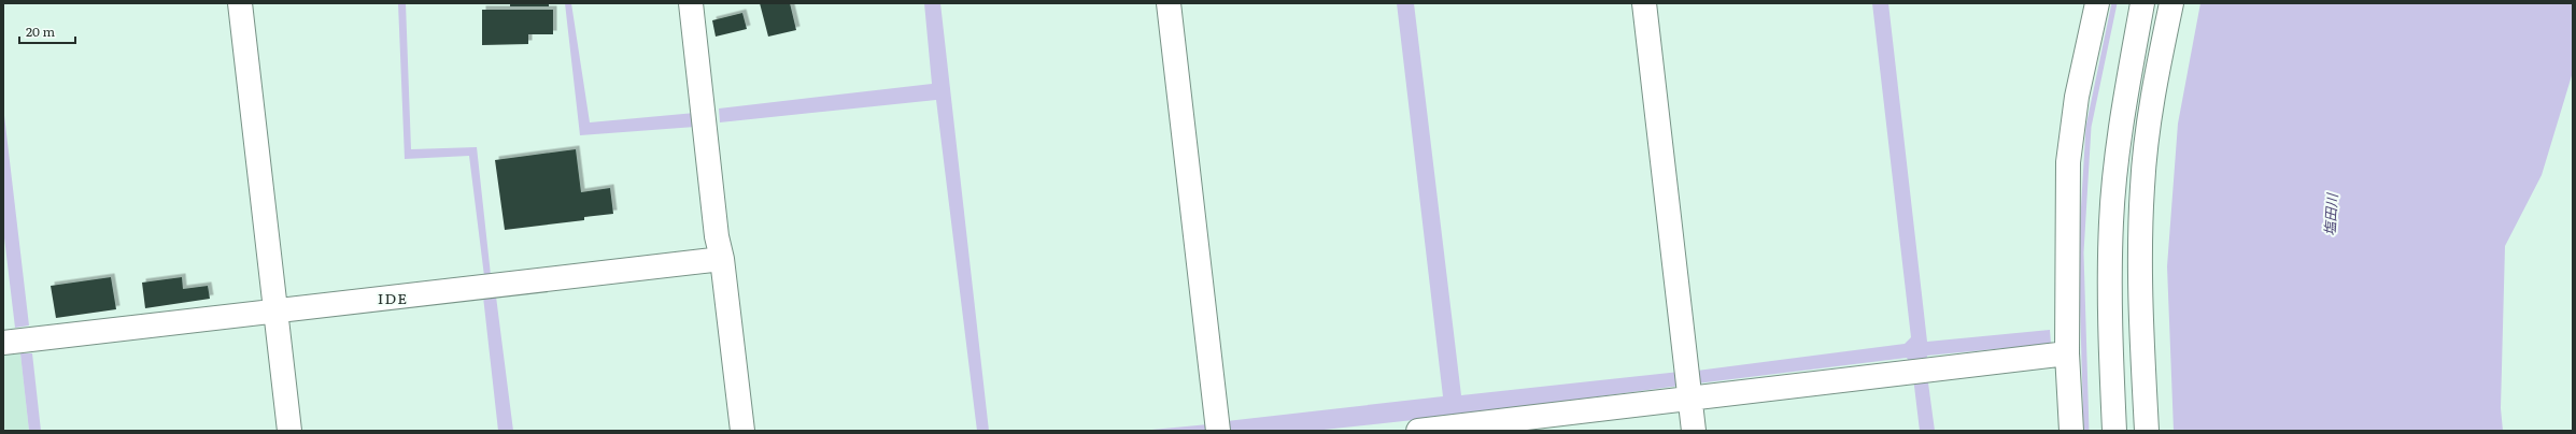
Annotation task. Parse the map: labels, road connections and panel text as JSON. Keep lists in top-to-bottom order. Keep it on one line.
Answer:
{"districts":["IDE"],"water":["塩田川"],"scale_bar":"20 m"}
